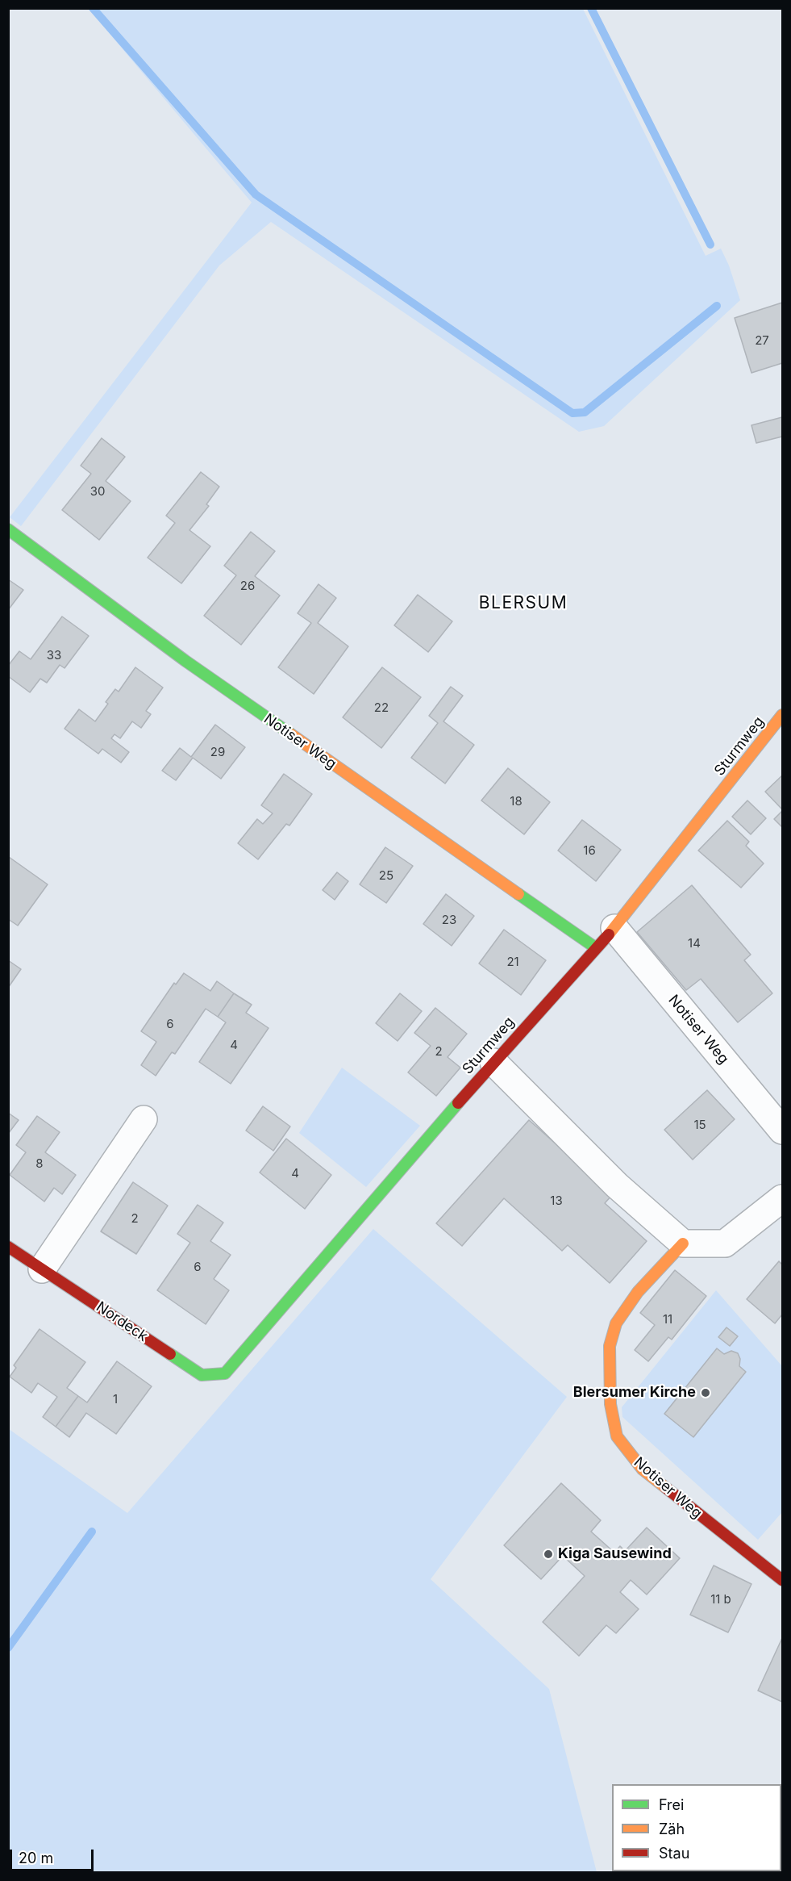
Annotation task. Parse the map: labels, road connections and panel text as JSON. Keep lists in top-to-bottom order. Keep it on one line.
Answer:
{"streets":{"street":["Notiser Weg","Sturmweg","Nordeck"]},"crossings":[["Notiser Weg","Sturmweg"],["Sturmweg","Nordeck"]],"districts":["BLERSUM"],"places":["Blersumer Kirche","Kiga Sausewind"],"house_numbers":["27","30","26","33","22","29","18","16","25","23","14","21","6","4","2","15","8","4","13","2","6","11","1","11 b"],"legend":["Frei","Zäh","Stau"],"scale_bar":"20 m"}
